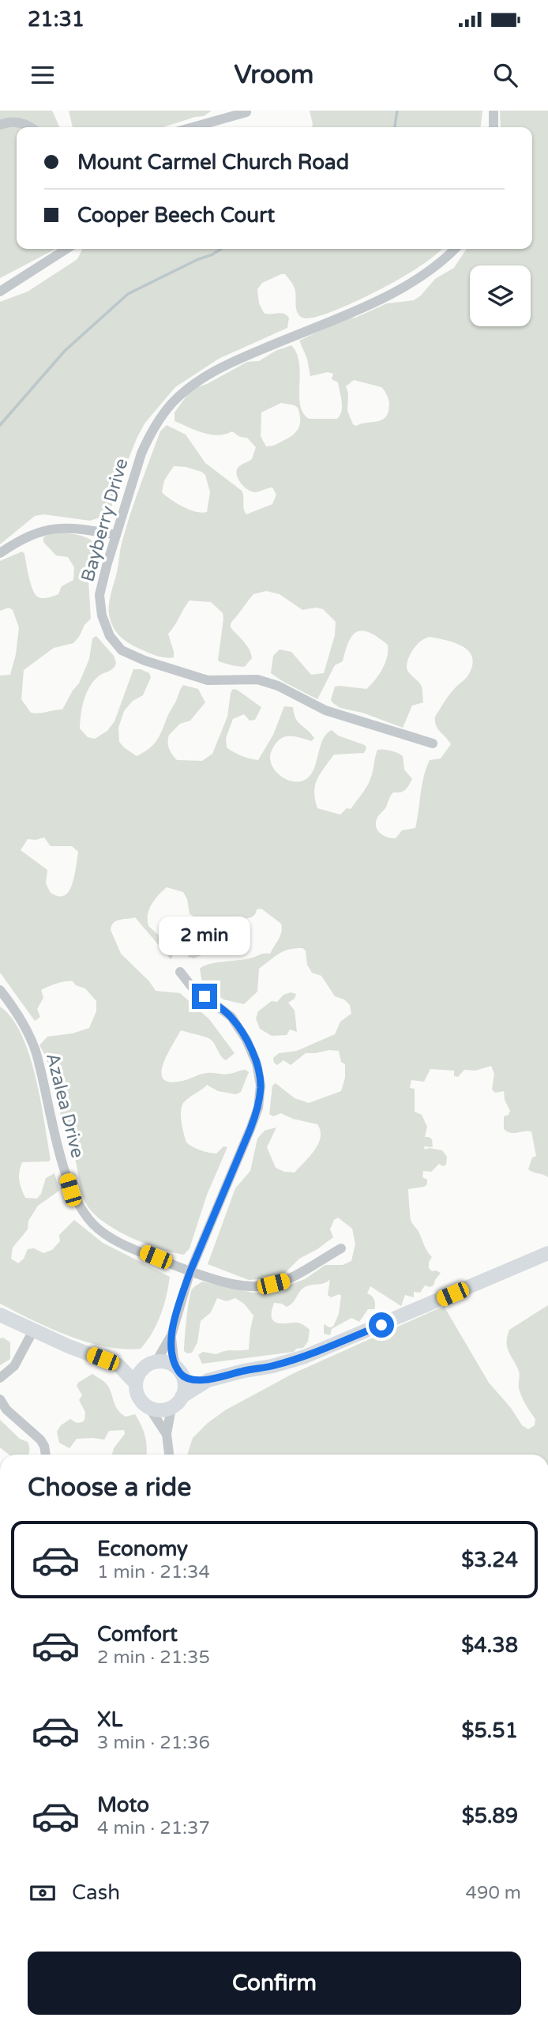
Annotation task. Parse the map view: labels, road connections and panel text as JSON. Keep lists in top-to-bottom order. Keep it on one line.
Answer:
{"streets":{"street":["Bayberry Drive","Azalea Drive"]},"page":{"status":"21:31","header":"Vroom","banner":["Mount Carmel Church Road","Cooper Beech Court"],"bubble":"2 min","heading":"Choose a ride","list":[{"name":"Economy","note":"1 min · 21:34","value":"$3.24"},{"name":"Comfort","note":"2 min · 21:35","value":"$4.38"},{"name":"XL","note":"3 min · 21:36","value":"$5.51"},{"name":"Moto","note":"4 min · 21:37","value":"$5.89"}],"pay":["Cash","490 m"],"buttons":"Confirm"}}
